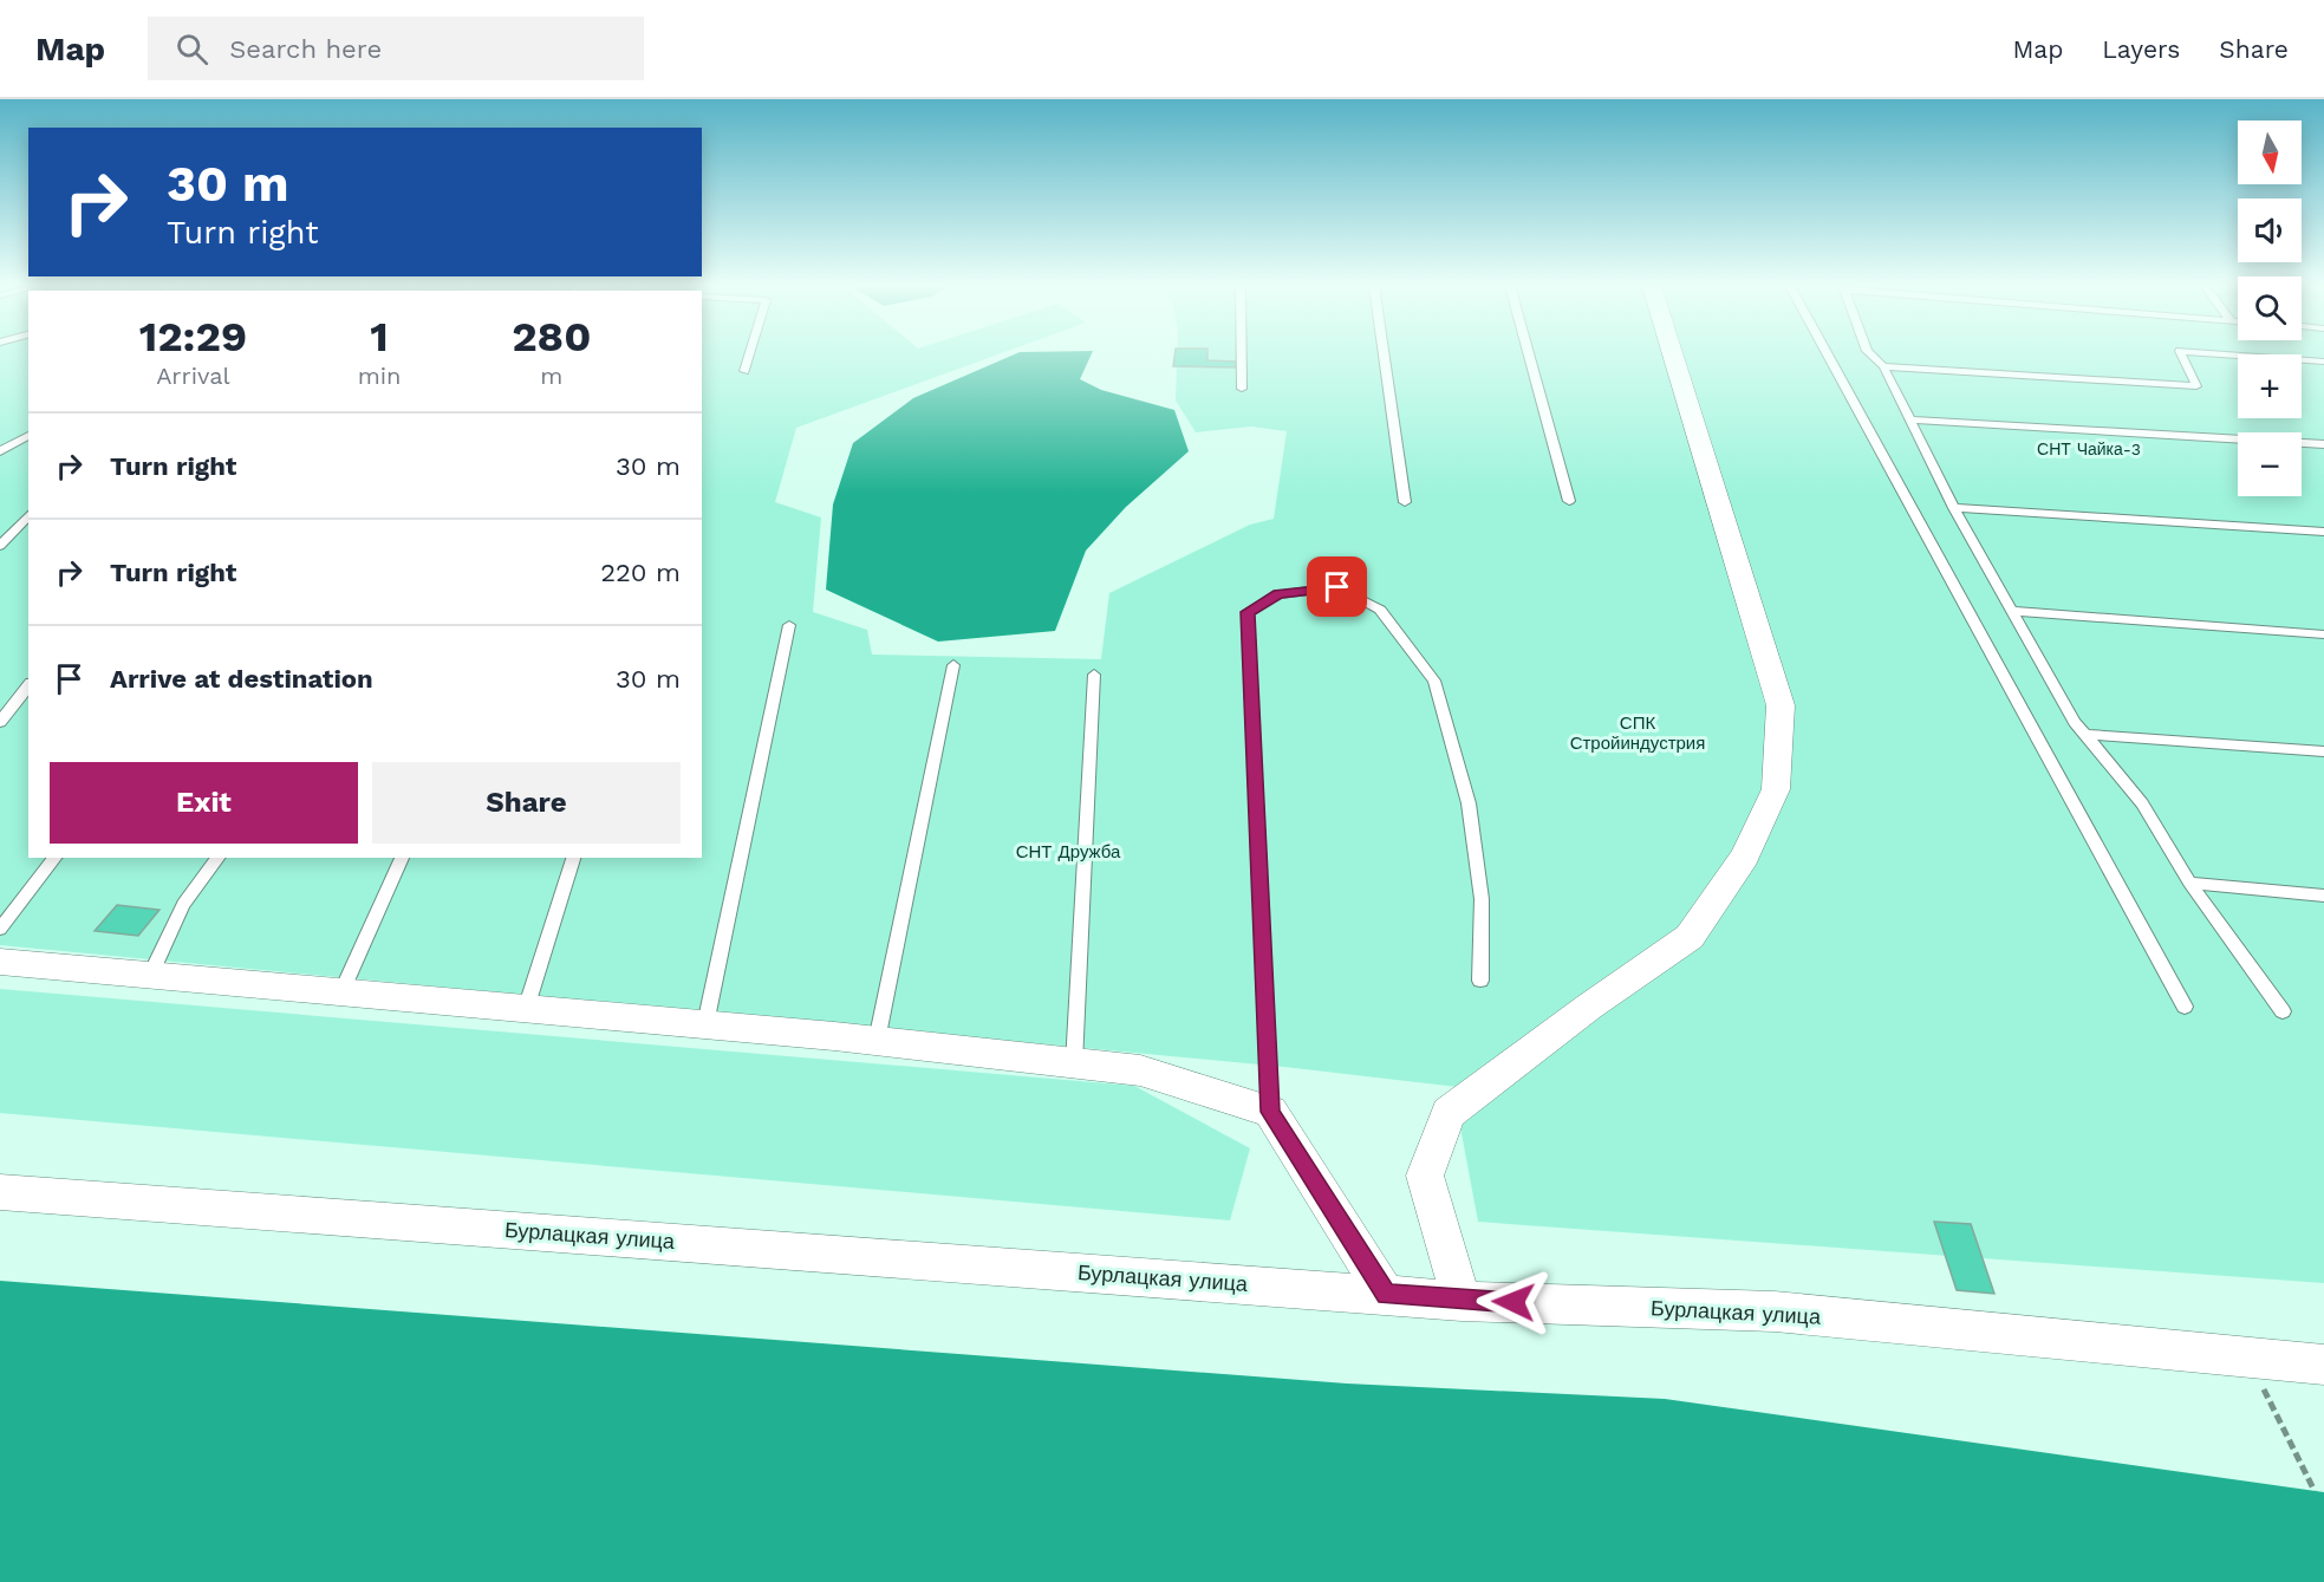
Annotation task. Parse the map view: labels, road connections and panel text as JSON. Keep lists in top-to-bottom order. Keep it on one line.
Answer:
{"streets":{"street":["Бурлацкая улица"]},"parks":["СНТ Чайка-3","СПК Стройиндустрия","СНТ Дружба"],"north":"bottom","page":{"header":"Map","search":"Search here","nav":["Map","Layers","Share"],"map_buttons":["+","−"],"turn":["30 m","Turn right"],"eta":["12:29","Arrival","1","min","280","m"],"list":[{"name":"Turn right","value":"30 m"},{"name":"Turn right","value":"220 m"},{"name":"Arrive at destination","value":"30 m"}],"buttons":["Exit","Share"]}}
